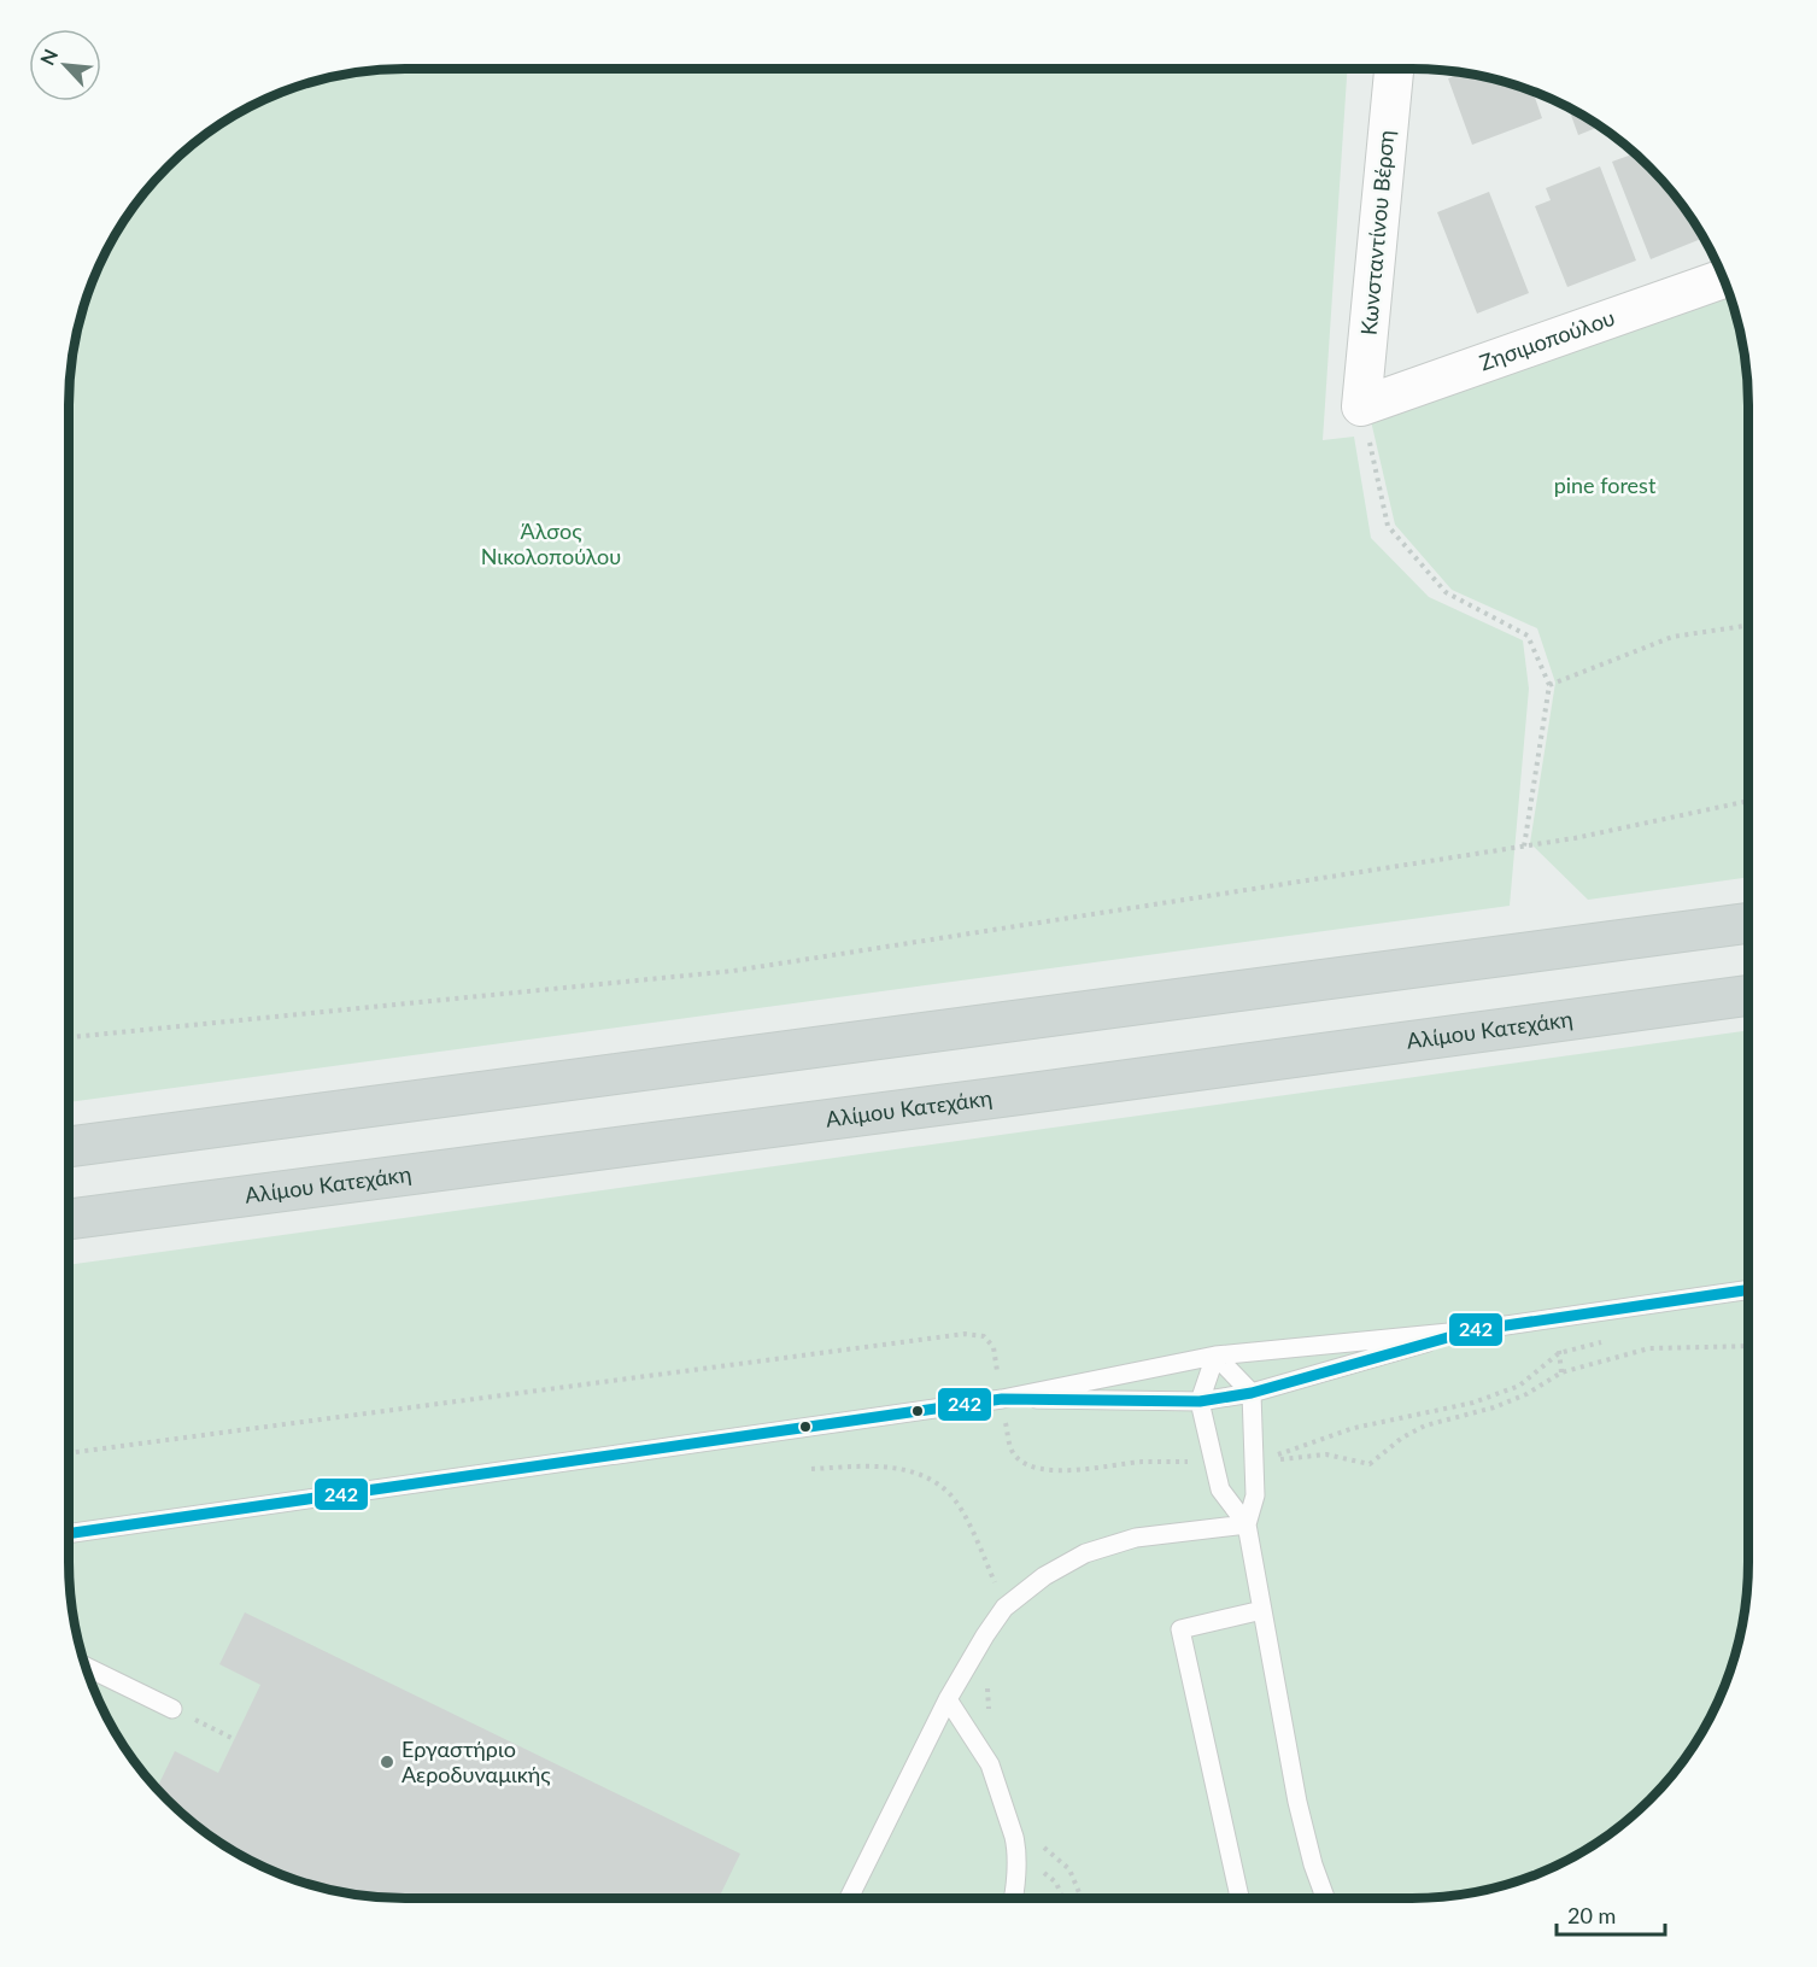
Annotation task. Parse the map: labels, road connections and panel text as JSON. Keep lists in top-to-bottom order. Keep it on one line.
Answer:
{"streets":{"main road":["Αλίμου Κατεχάκη"],"street":["Κωνσταντίνου Βέρση","Ζησιμοπούλου"]},"crossings":[["Κωνσταντίνου Βέρση","Ζησιμοπούλου"]],"parks":["pine forest","Άλσος Νικολοπούλου"],"places":["Εργαστήριο Αεροδυναμικής"],"lines":["transit line 242"],"scale_bar":"20 m","north":"top left"}
